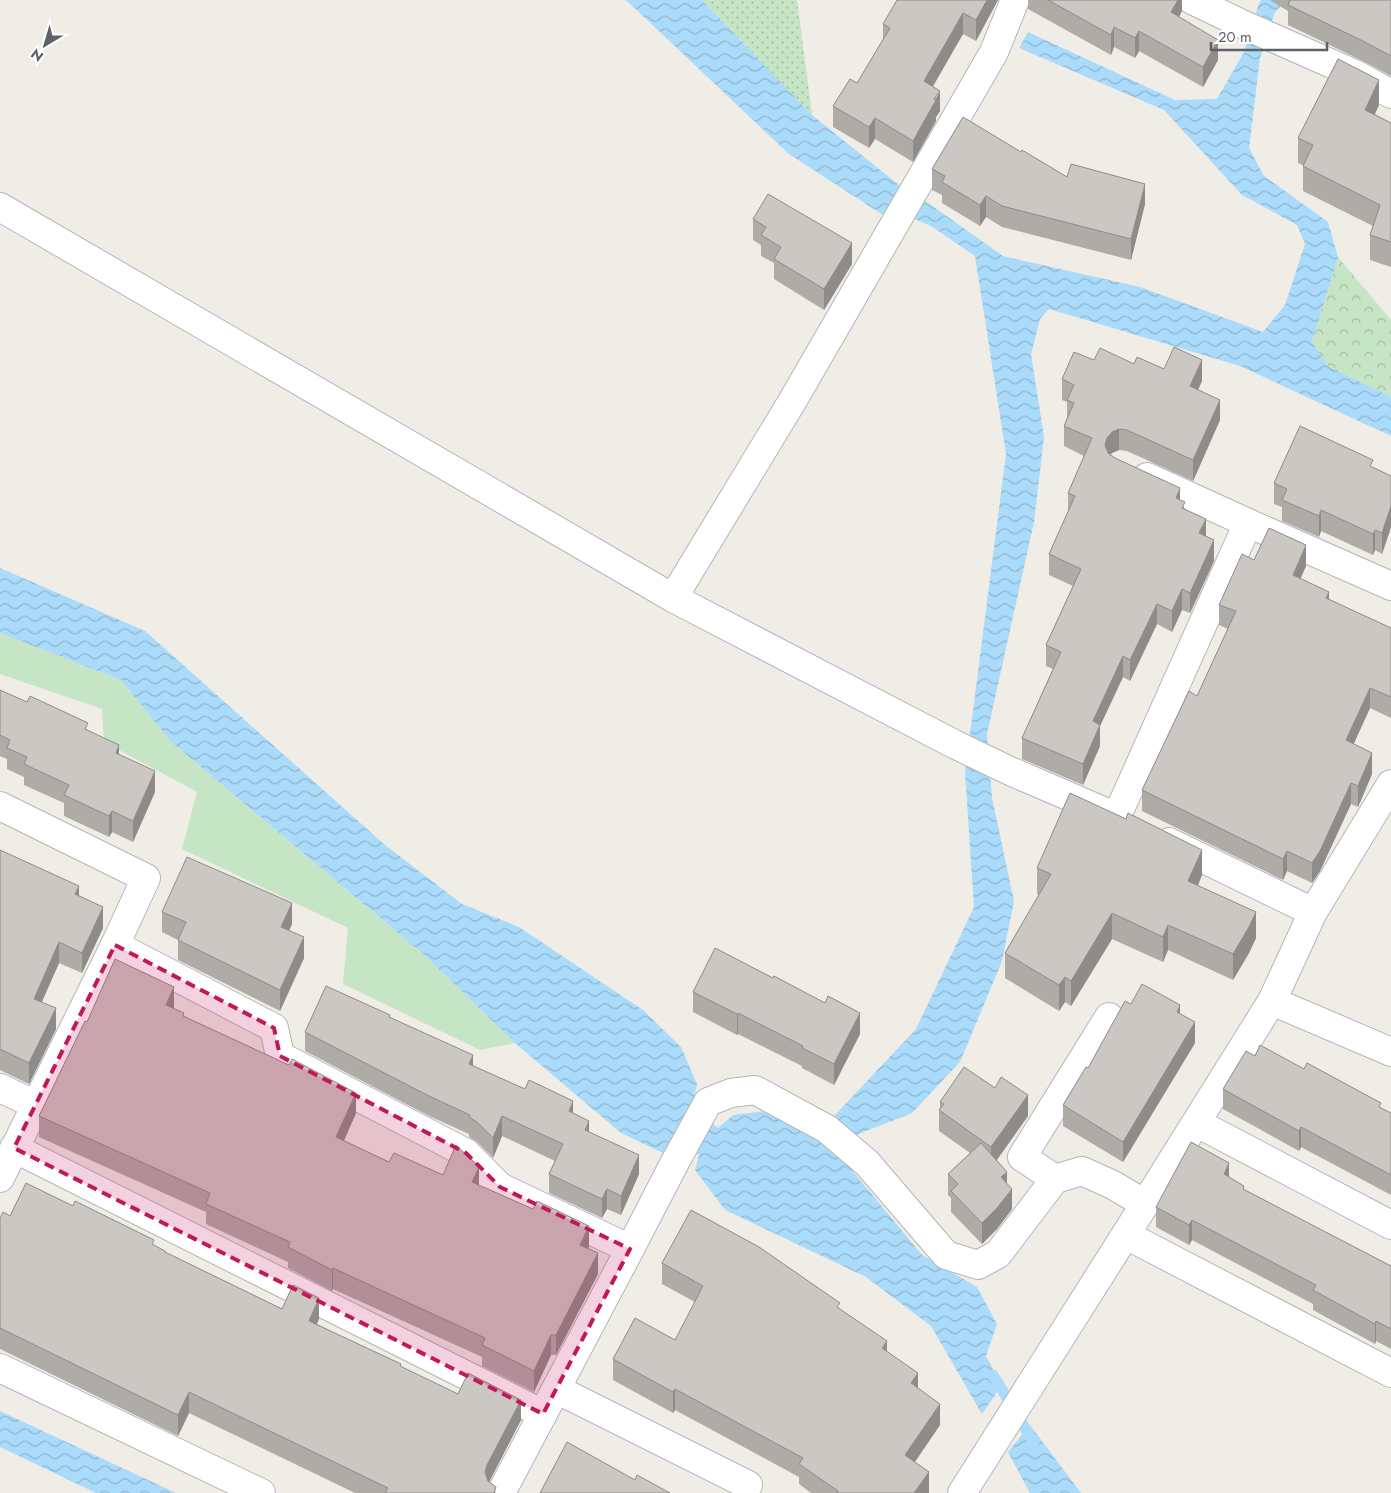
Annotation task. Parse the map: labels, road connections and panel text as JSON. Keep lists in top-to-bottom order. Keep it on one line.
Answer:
{"scale_bar":"20 m","north":"bottom left"}
